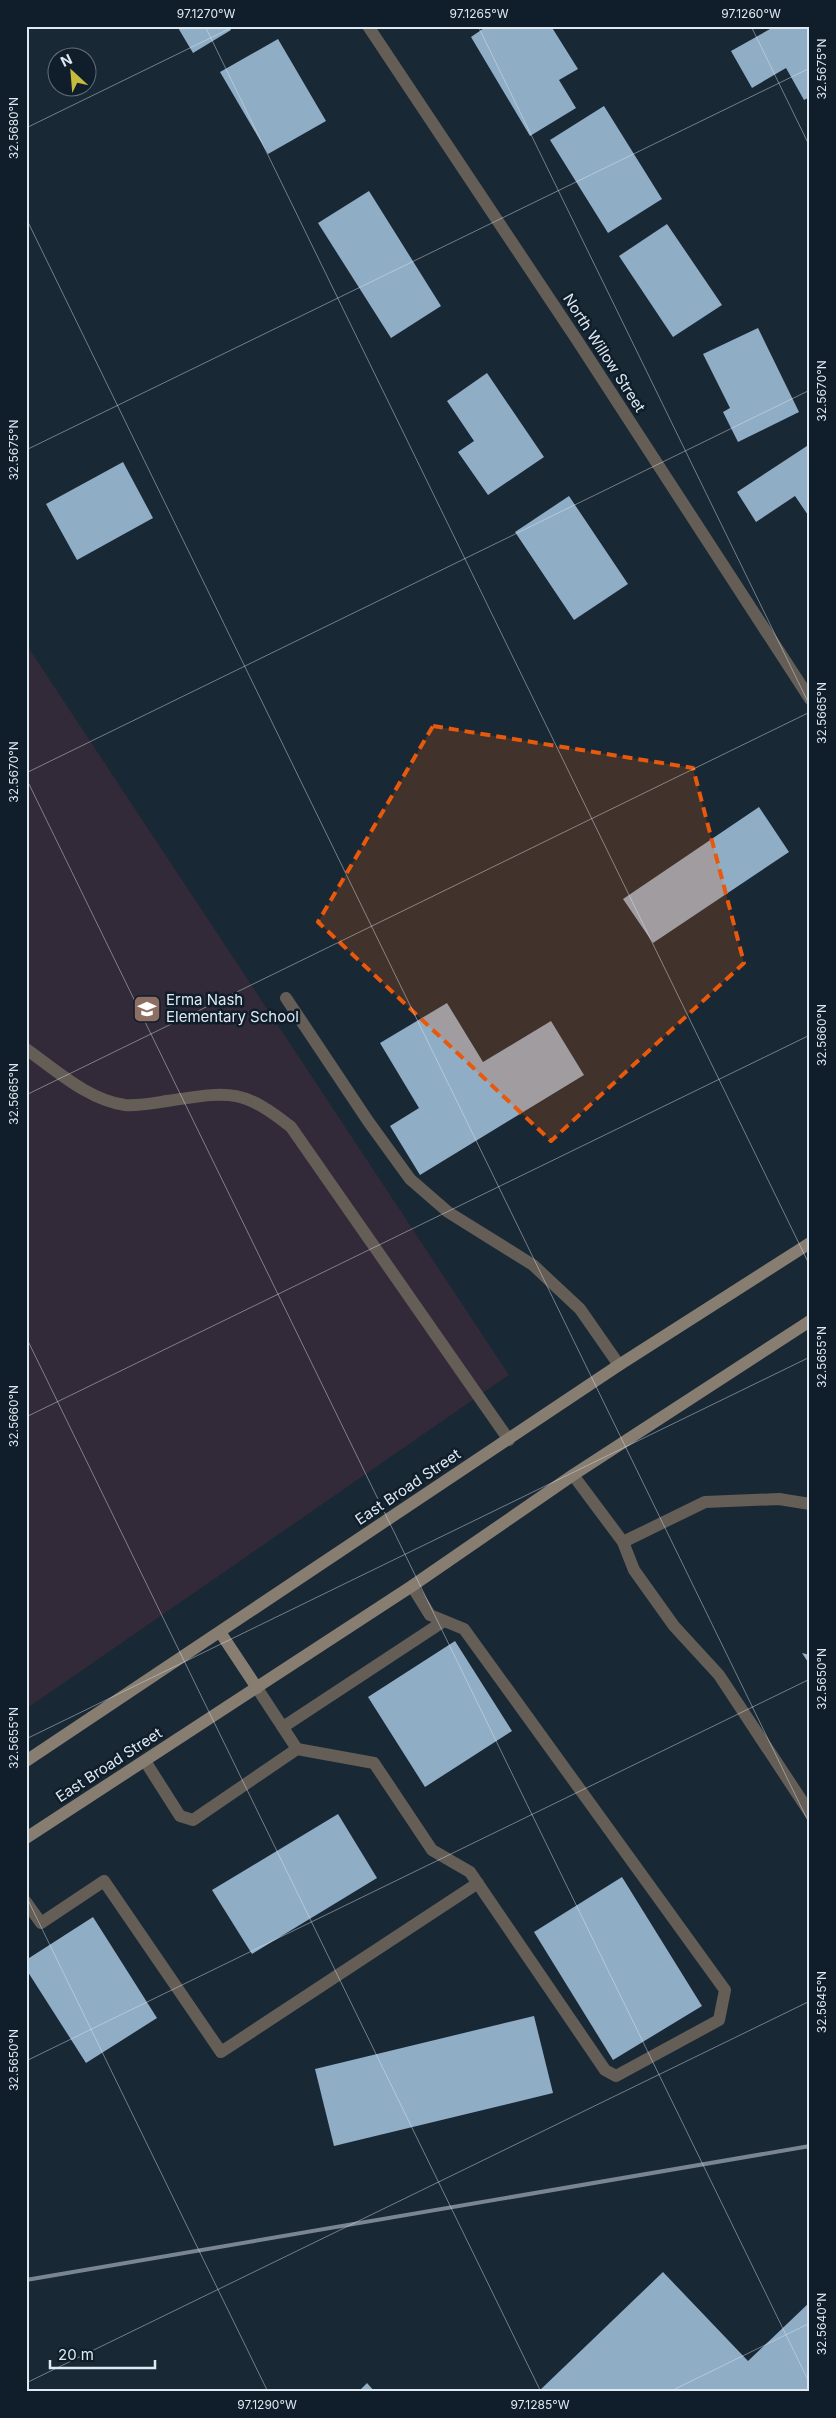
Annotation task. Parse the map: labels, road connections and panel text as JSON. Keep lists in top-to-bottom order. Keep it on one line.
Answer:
{"streets":{"main road":["East Broad Street"],"street":["North Willow Street"]},"places":{"school or university":["Erma Nash Elementary School"]},"scale_bar":"20 m","north":"top left","coordinates":["97.1270°W","97.1265°W","97.1260°W","32.5675°N","32.5680°N","32.5670°N","32.5665°N","32.5660°N","32.5655°N","32.5650°N","32.5645°N","32.5640°N","97.1290°W","97.1285°W"]}
